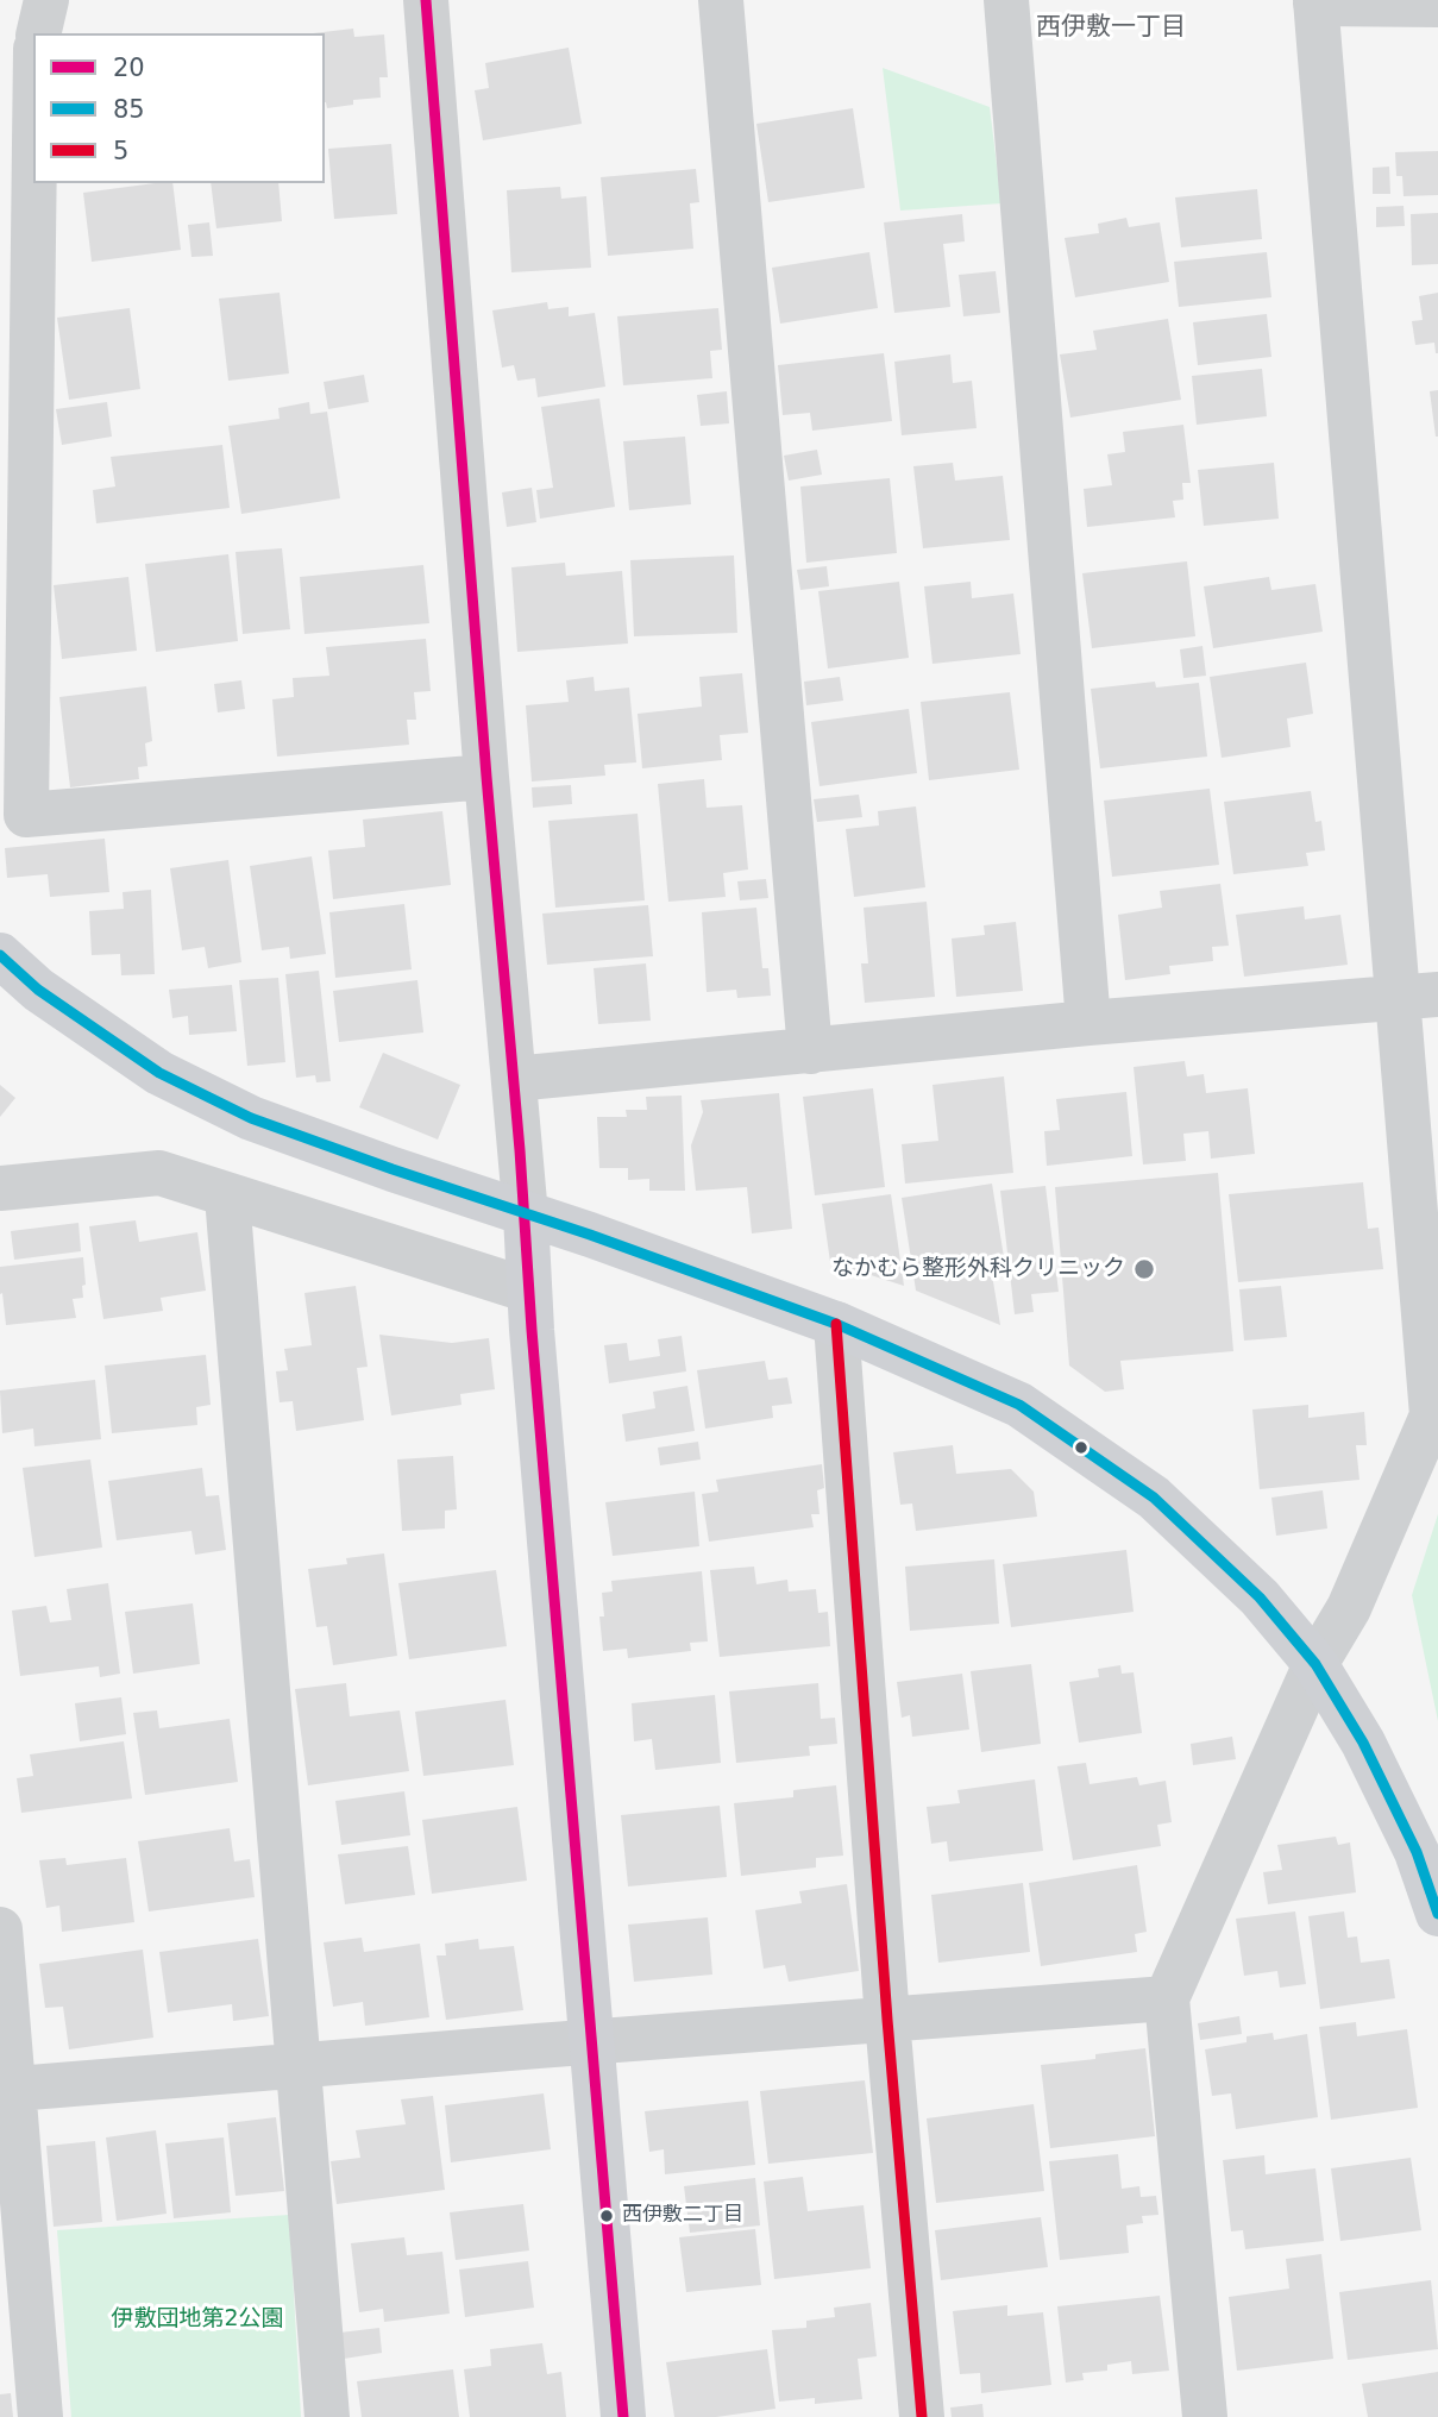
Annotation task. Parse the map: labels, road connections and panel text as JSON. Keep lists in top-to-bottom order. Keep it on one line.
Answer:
{"districts":["西伊敷一丁目"],"parks":["伊敷団地第2公園"],"places":["なかむら整形外科クリニック","西伊敷二丁目"],"lines":["transit line 20","transit line 85","transit line 5"],"legend":["20","85","5"]}
